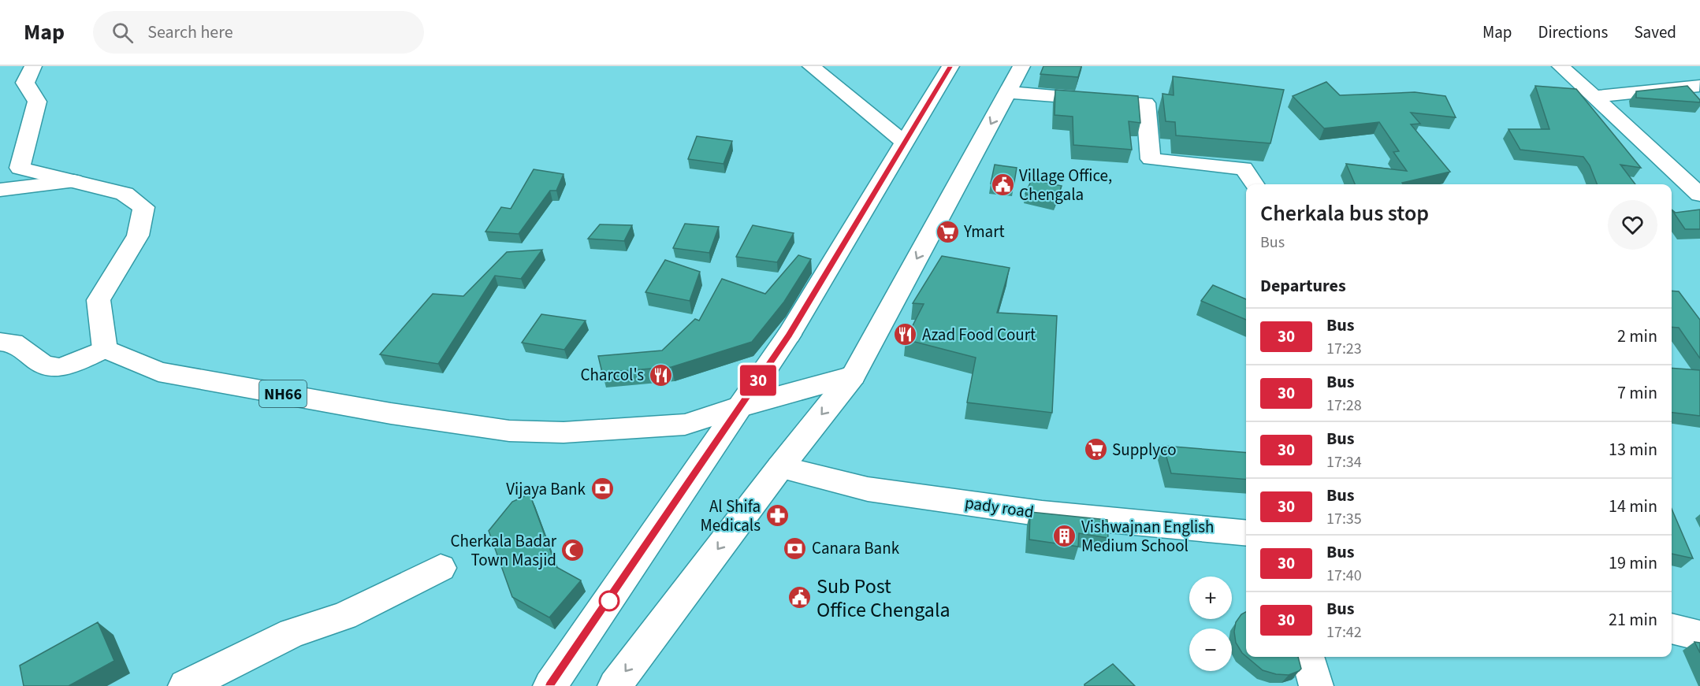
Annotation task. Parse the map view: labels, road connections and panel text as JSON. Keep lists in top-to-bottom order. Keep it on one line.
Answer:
{"streets":{"main road":["NH66","pady road"]},"places":{"public building":["Village Office, Chengala","Sub Post Office Chengala"],"supermarket":["Ymart","Supplyco"],"restaurant":["Azad Food Court","Charcol's"],"bank":["Vijaya Bank","Canara Bank"],"pharmacy":["Al Shifa Medicals"],"building":["Vishwajnan English Medium School"],"mosque":["Cherkala Badar Town Masjid"]},"lines":["bus line 30"],"page":{"header":"Map","search":"Search here","nav":["Map","Directions","Saved"],"on_map":"30","heading":[["Cherkala bus stop","Bus"],"Departures"],"list":[{"mark":"30","name":"Bus","note":"17:23","value":"2 min"},{"mark":"30","name":"Bus","note":"17:28","value":"7 min"},{"mark":"30","name":"Bus","note":"17:34","value":"13 min"},{"mark":"30","name":"Bus","note":"17:35","value":"14 min"},{"mark":"30","name":"Bus","note":"17:40","value":"19 min"},{"mark":"30","name":"Bus","note":"17:42","value":"21 min"}],"map_buttons":["+","−"]}}
